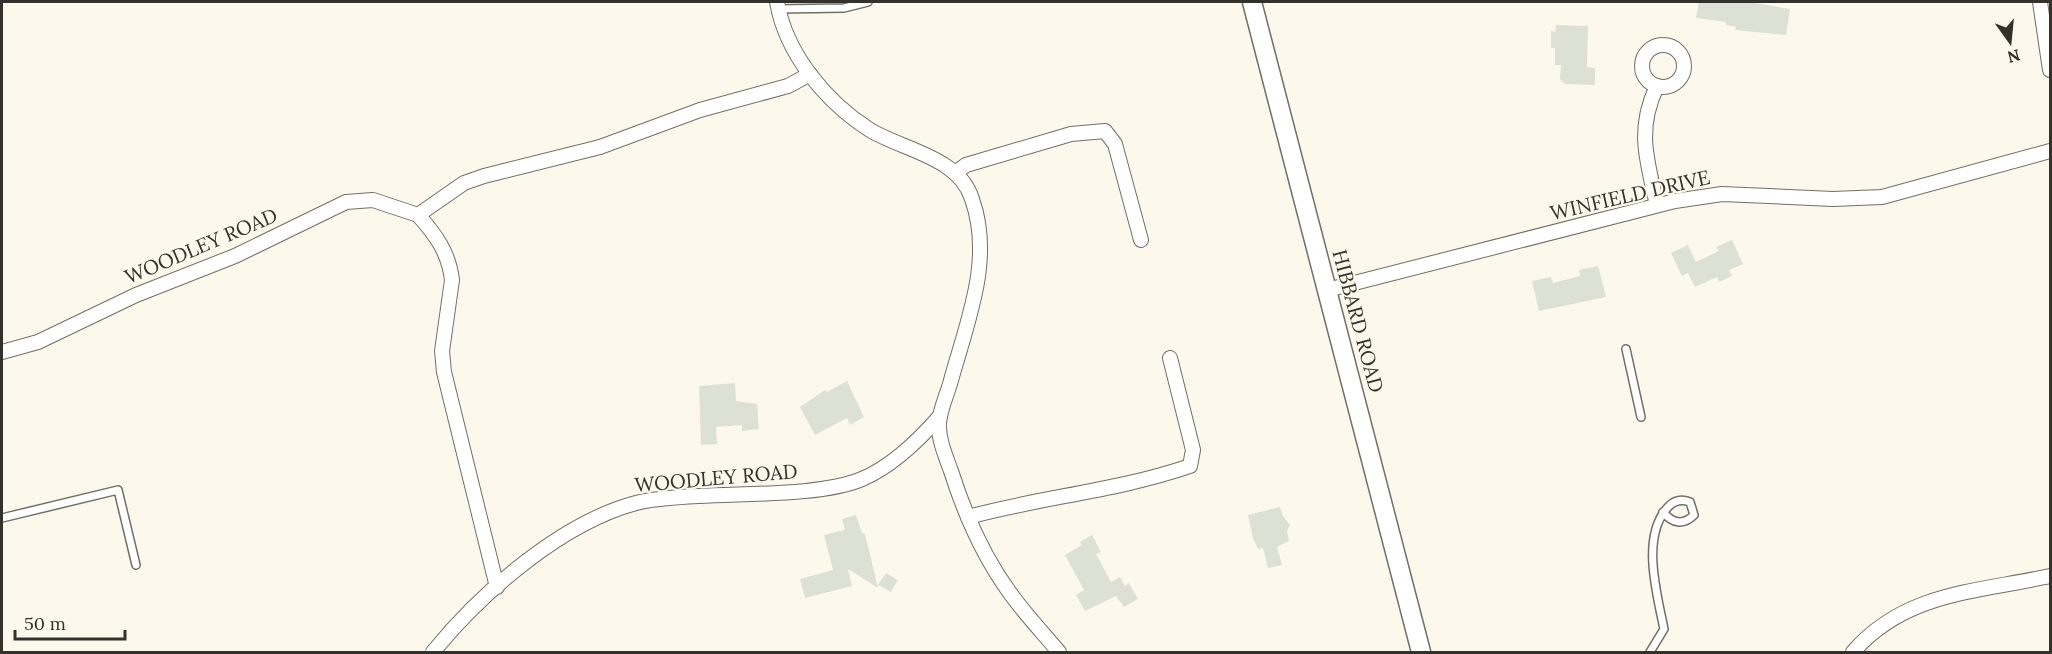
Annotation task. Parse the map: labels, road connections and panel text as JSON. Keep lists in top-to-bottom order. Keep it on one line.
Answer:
{"streets":{"street":["WINFIELD DRIVE","WOODLEY ROAD","HIBBARD ROAD"]},"crossings":[["WINFIELD DRIVE","HIBBARD ROAD"]],"scale_bar":"50 m","north":"bottom"}
